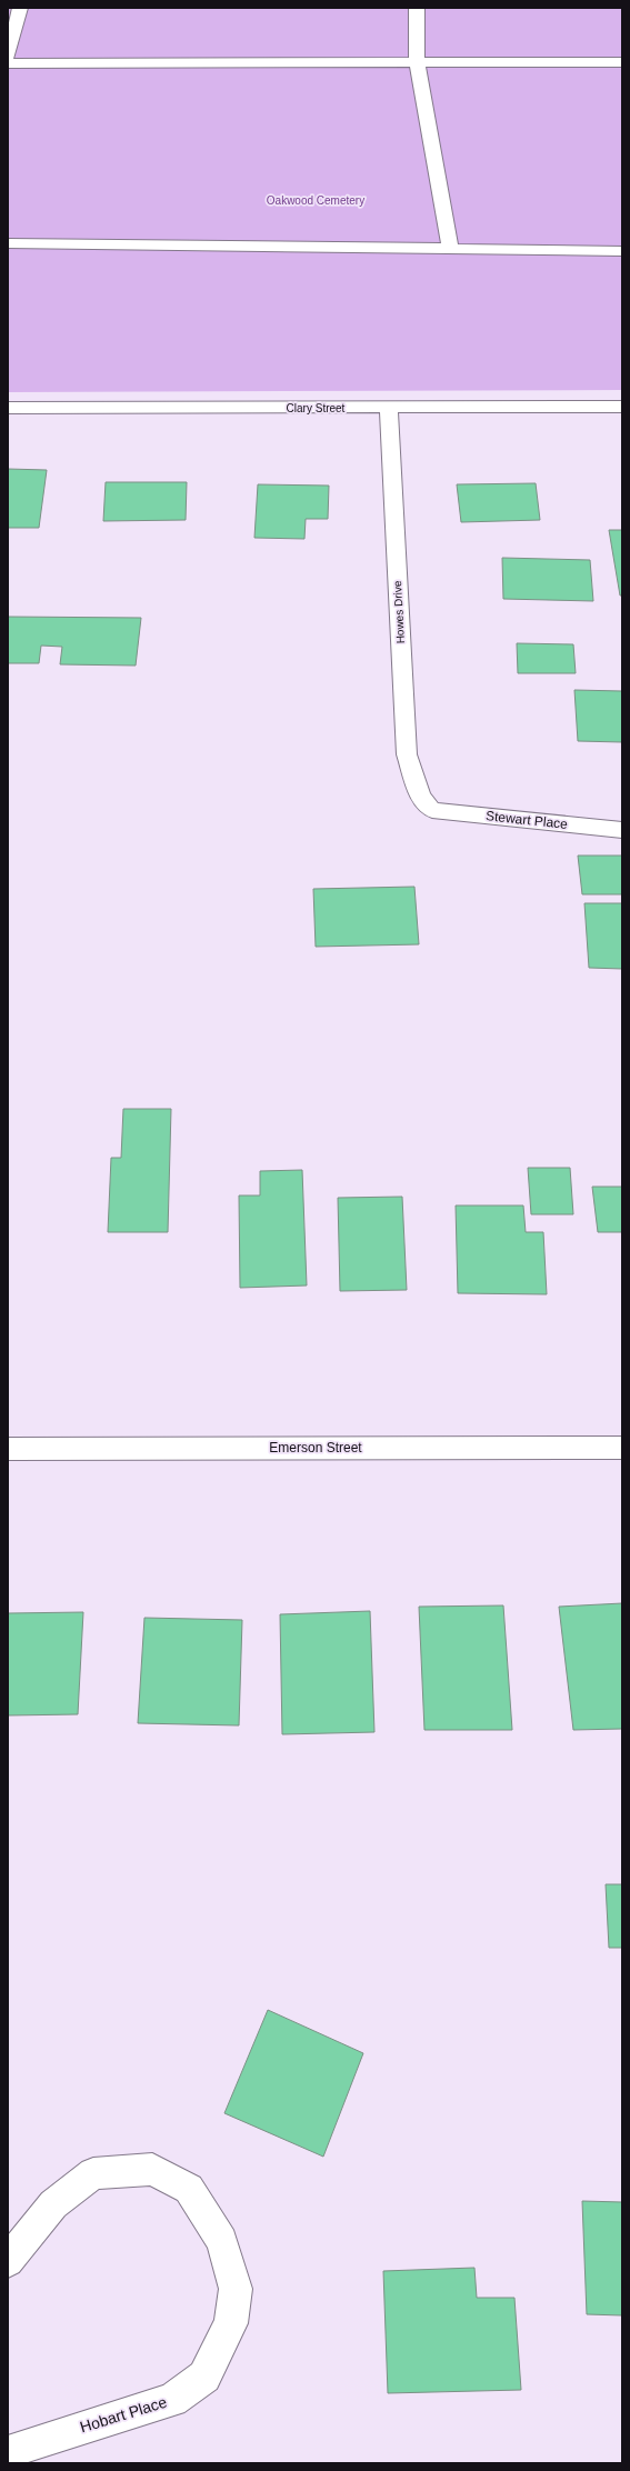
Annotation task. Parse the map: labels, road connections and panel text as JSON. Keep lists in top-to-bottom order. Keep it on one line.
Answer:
{"streets":{"street":["Clary Street","Howes Drive","Stewart Place","Emerson Street","Hobart Place"]},"crossings":[["Clary Street","Howes Drive"],["Howes Drive","Stewart Place"]],"parks":["Oakwood Cemetery"]}
